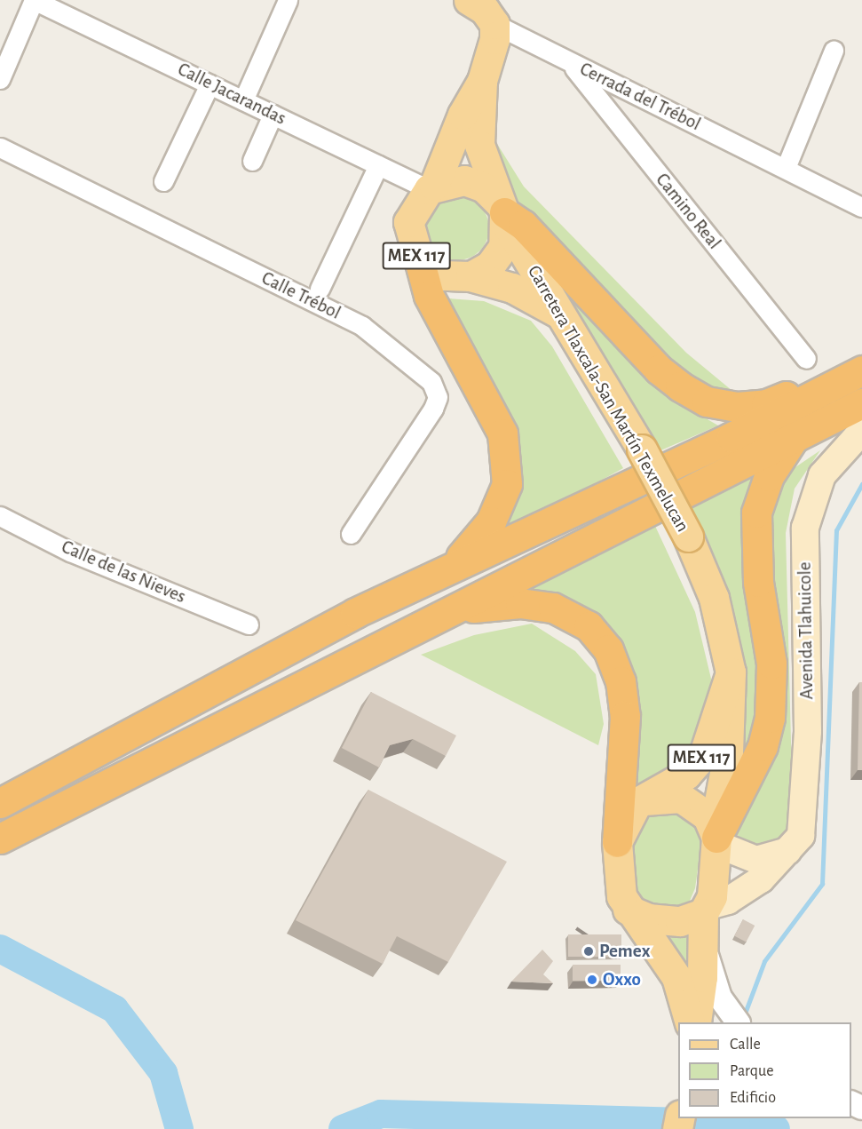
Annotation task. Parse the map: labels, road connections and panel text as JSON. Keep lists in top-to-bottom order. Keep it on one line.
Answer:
{"streets":{"main road":["MEX 117","Carretera Tlaxcala-San Martín Texmelucan","Avenida Tlahuicole"],"street":["Calle Jacarandas","Cerrada del Trébol","Camino Real","Calle Trébol","Calle de las Nieves"]},"crossings":[["Calle Jacarandas","MEX 117"],["Calle Jacarandas","Carretera Tlaxcala-San Martín Texmelucan"],["Cerrada del Trébol","Camino Real"],["Cerrada del Trébol","MEX 117"],["MEX 117","Carretera Tlaxcala-San Martín Texmelucan"],["MEX 117","Avenida Tlahuicole"]],"places":["Pemex","Oxxo"],"legend":["Calle","Parque","Edificio"]}
